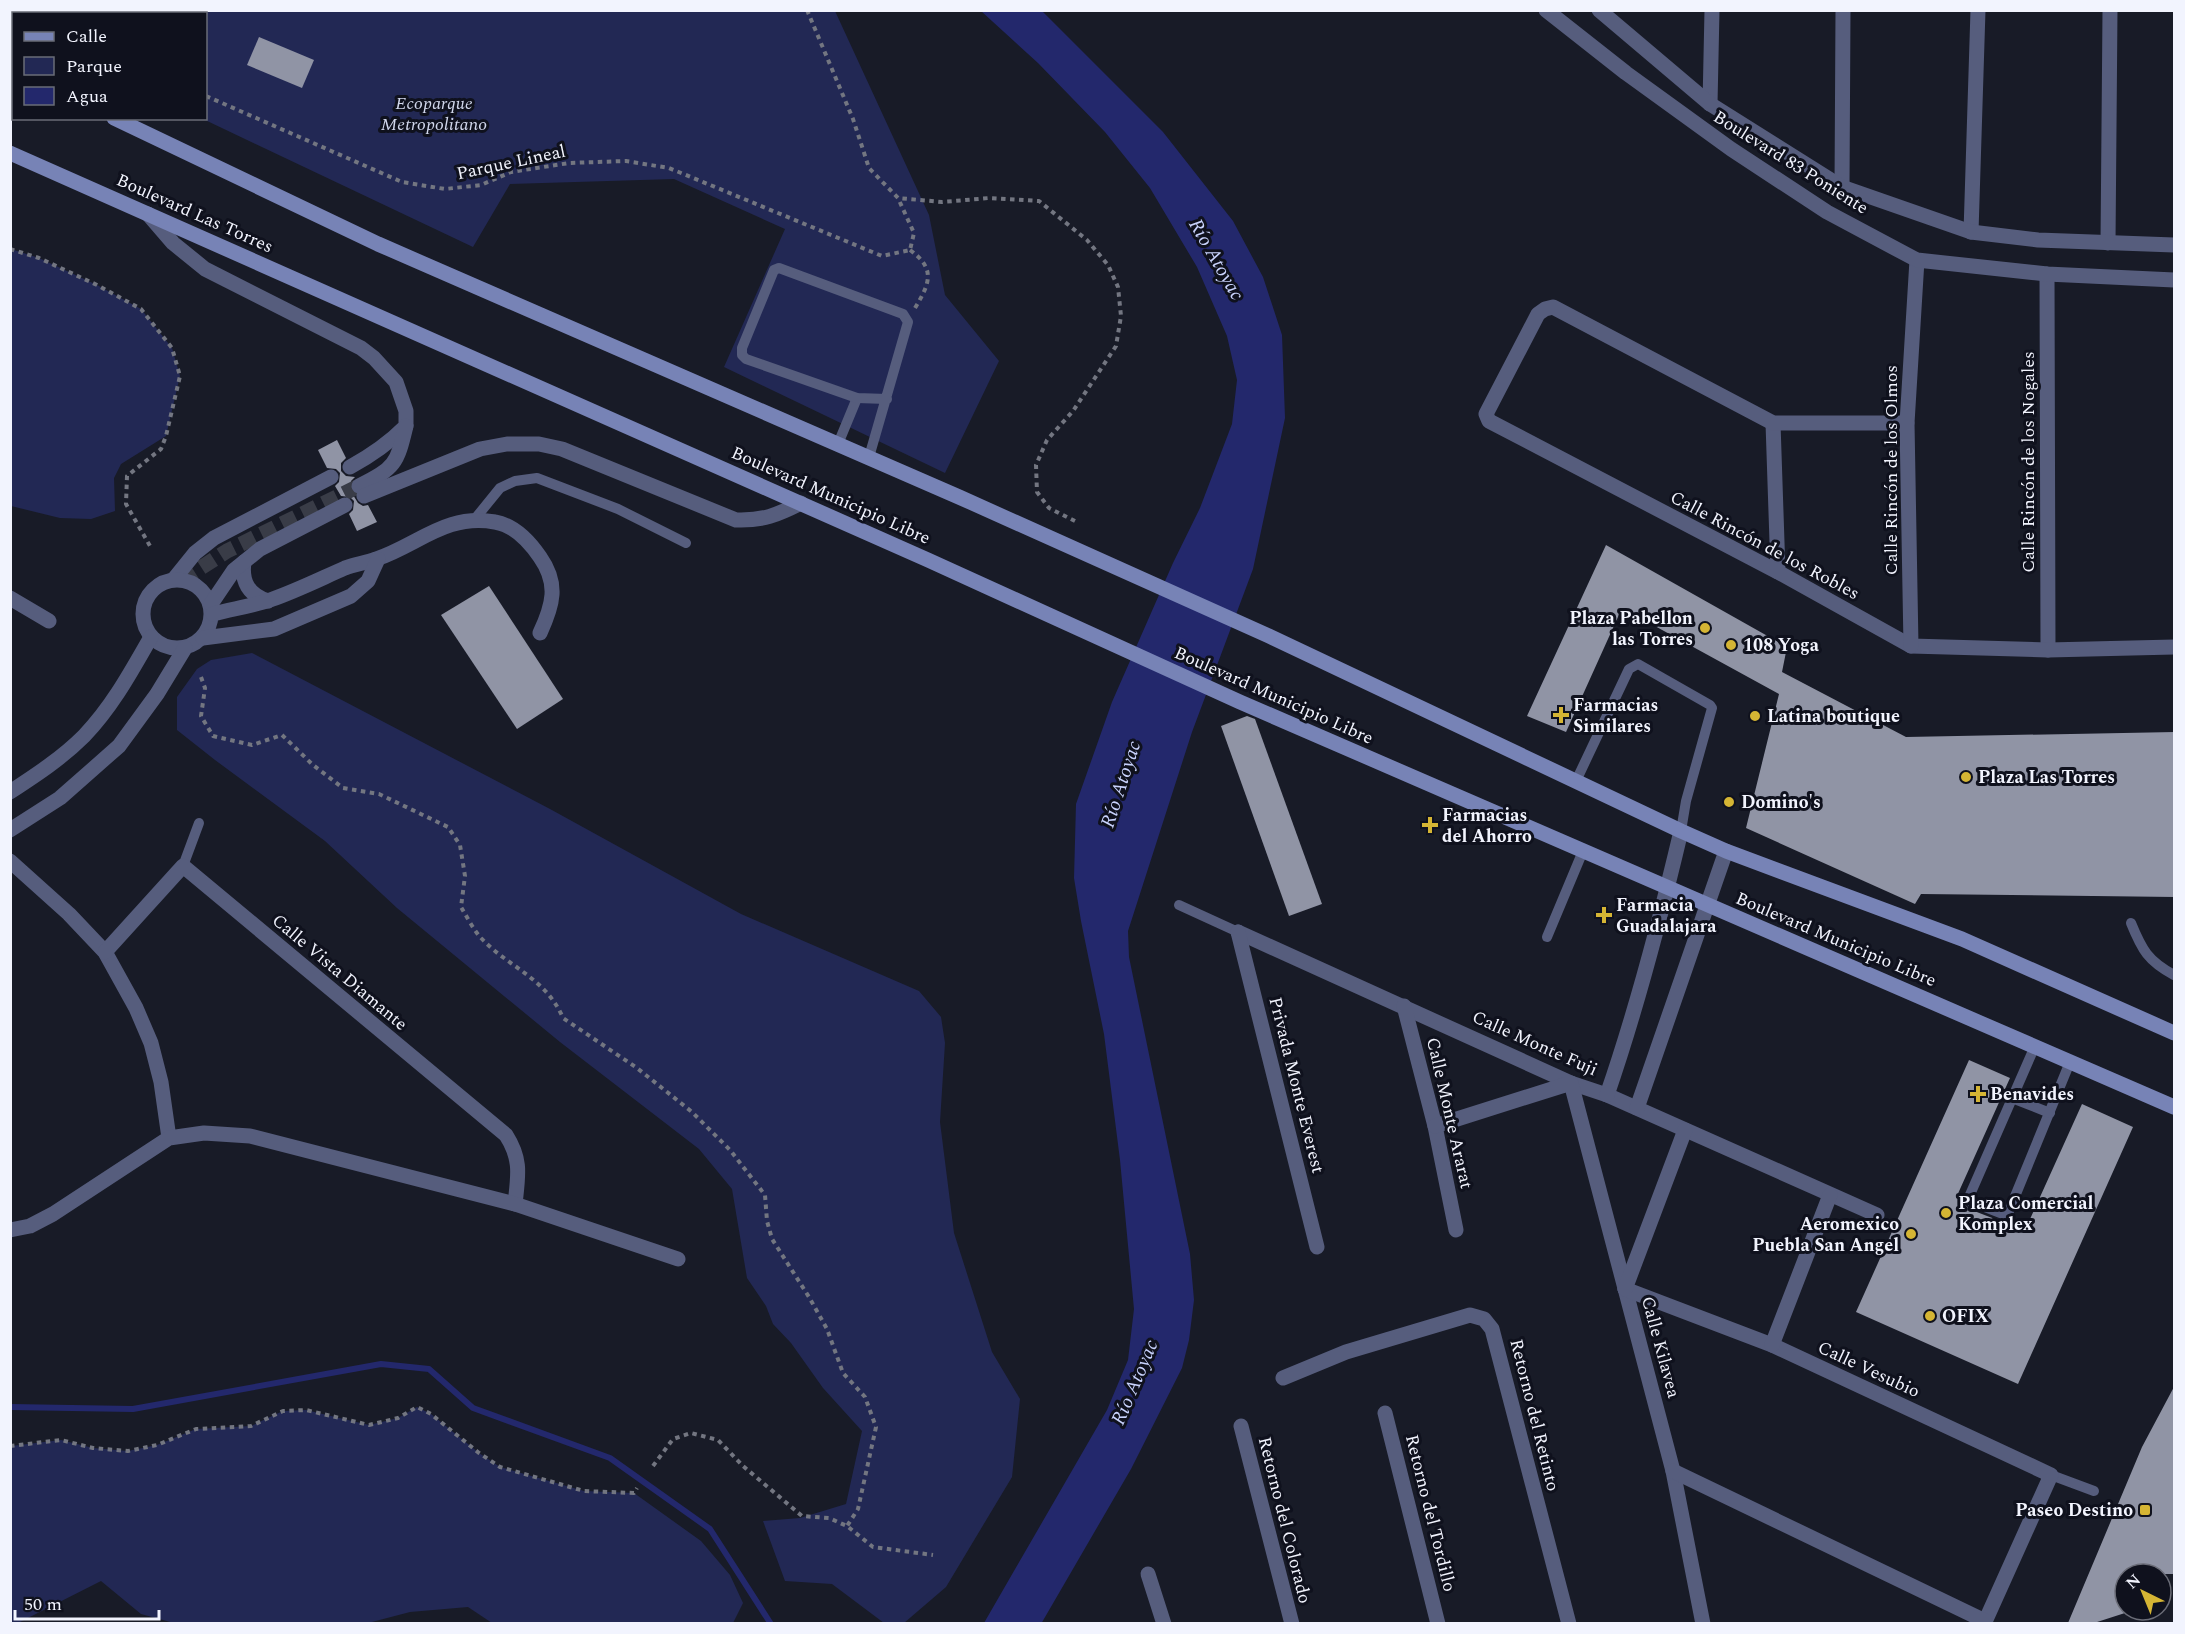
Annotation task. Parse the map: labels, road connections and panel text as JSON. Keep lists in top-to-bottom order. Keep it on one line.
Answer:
{"streets":{"main road":["Boulevard Las Torres","Boulevard Municipio Libre"],"street":["Boulevard 83 Poniente","Calle Rincón de los Nogales","Calle Rincón de los Olmos","Calle Rincón de los Robles","Calle Vista Diamante","Calle Monte Fuji","Privada Monte Everest","Calle Monte Ararat","Calle Kilavea","Calle Vesubio","Retorno del Retinto","Retorno del Tordillo","Retorno del Colorado"],"path":["Parque Lineal"]},"crossings":[["Boulevard 83 Poniente","Calle Rincón de los Nogales"],["Boulevard 83 Poniente","Calle Rincón de los Olmos"],["Boulevard Las Torres","Boulevard Municipio Libre"],["Calle Rincón de los Nogales","Calle Rincón de los Robles"],["Calle Rincón de los Olmos","Calle Rincón de los Robles"],["Calle Monte Fuji","Privada Monte Everest"],["Calle Monte Fuji","Calle Monte Ararat"],["Calle Monte Fuji","Calle Kilavea"],["Calle Kilavea","Calle Vesubio"]],"water":["Río Atoyac"],"parks":["Ecoparque Metropolitano"],"places":{"other":["Plaza Pabellon las Torres","108 Yoga","Latina boutique","Plaza Las Torres","Domino's","Plaza Comercial Komplex","Aeromexico Puebla San Angel","OFIX"],"health":["Farmacias Similares","Farmacias del Ahorro","Farmacia Guadalajara","Benavides"],"transit":["Paseo Destino"]},"legend":["Calle","Parque","Agua"],"scale_bar":"50 m","north":"top left"}
